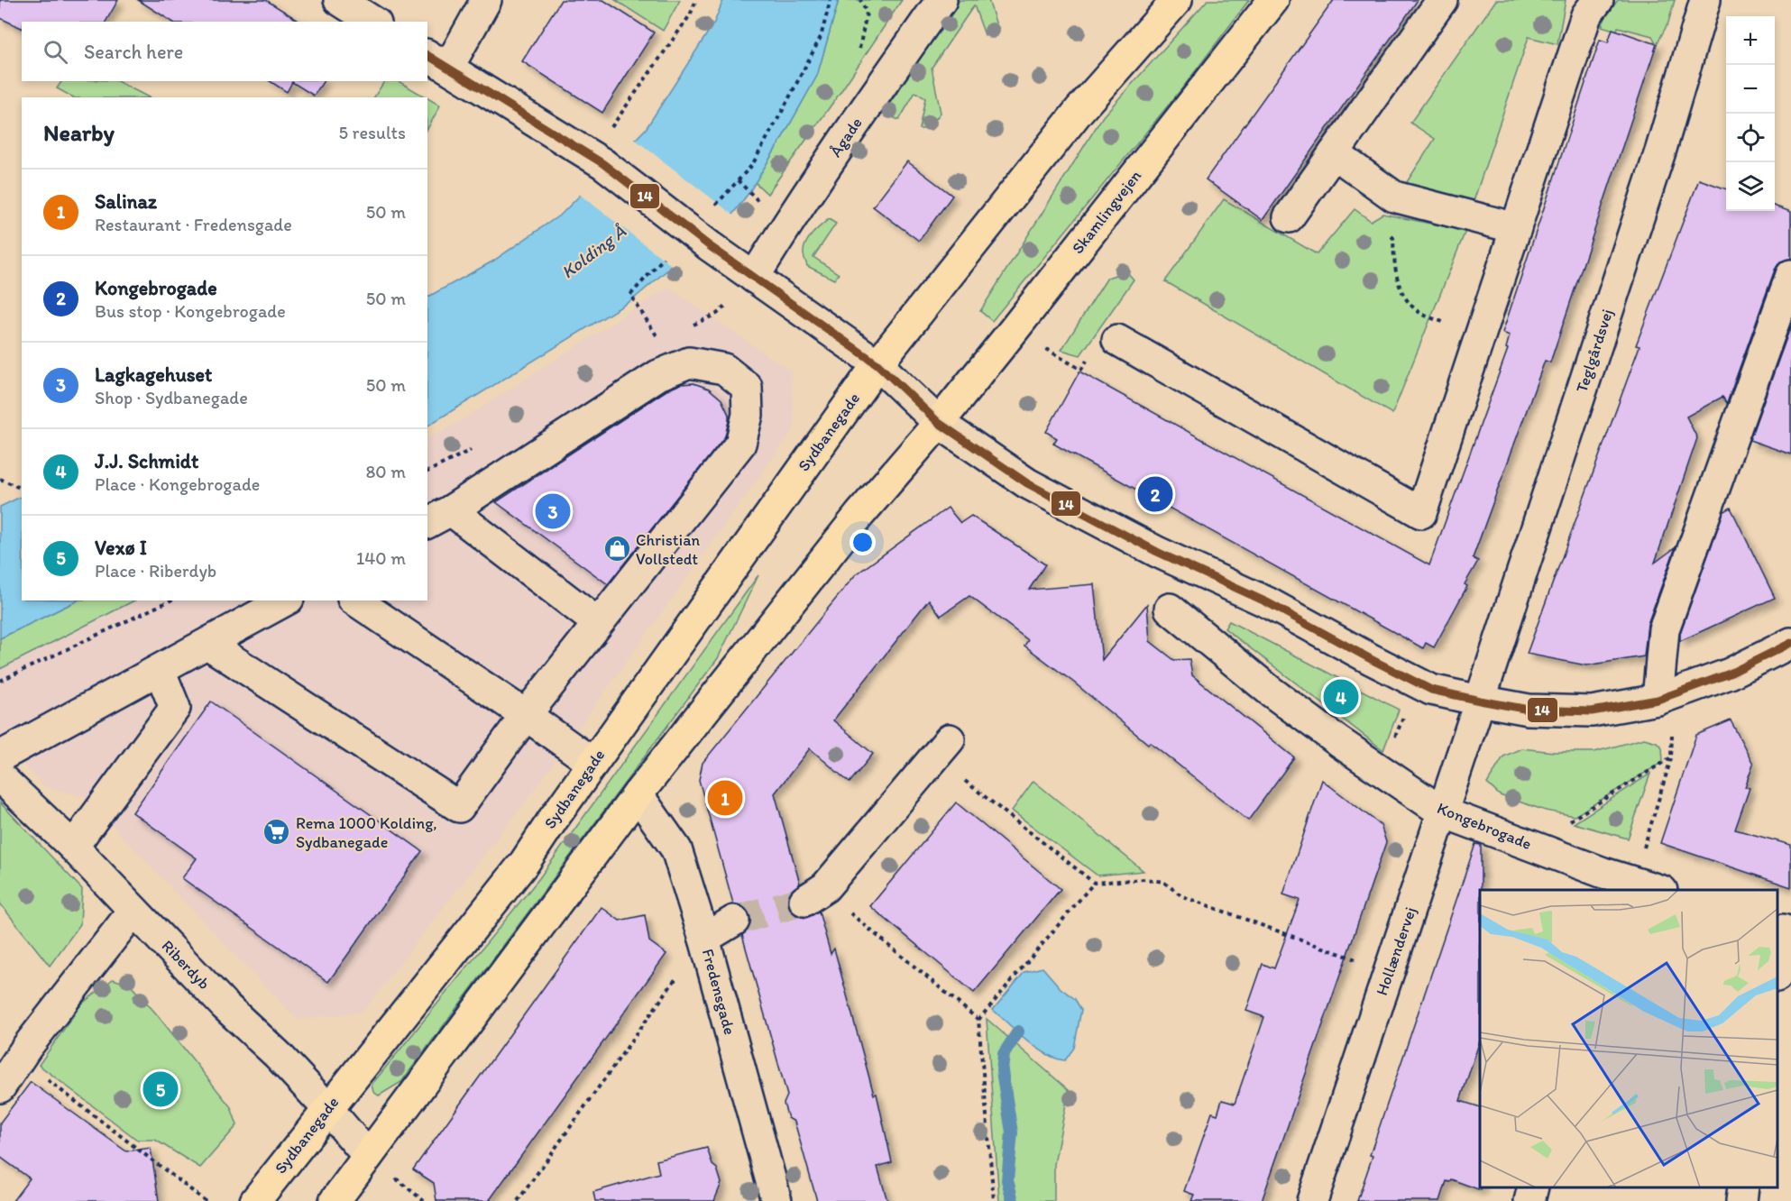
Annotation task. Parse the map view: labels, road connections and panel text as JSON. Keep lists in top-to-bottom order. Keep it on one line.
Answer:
{"streets":{"main road":["Skamlingvejen","Sydbanegade"],"street":["Ågade","Teglgårdsvej","Kongebrogade","Hollændervej","Riberdyb","Fredensgade"]},"crossings":[["Teglgårdsvej","Hollændervej"],["Sydbanegade","Riberdyb"],["Kongebrogade","Hollændervej"]],"water":["Kolding Å"],"places":{"shop":["Christian Vollstedt"],"supermarket":["Rema 1000 Kolding, Sydbanegade"]},"lines":["transit line 14"],"page":{"map_buttons":["+","−"],"search":"Search here","heading":["Nearby","5 results"],"list":[{"mark":"1","name":"Salinaz","note":"Restaurant · Fredensgade","value":"50 m"},{"mark":"2","name":"Kongebrogade","note":"Bus stop · Kongebrogade","value":"50 m"},{"mark":"3","name":"Lagkagehuset","note":"Shop · Sydbanegade","value":"50 m"},{"mark":"4","name":"J.J. Schmidt","note":"Place · Kongebrogade","value":"80 m"},{"mark":"5","name":"Vexø I","note":"Place · Riberdyb","value":"140 m"}],"pins":["2","3","4","1","5"]}}
